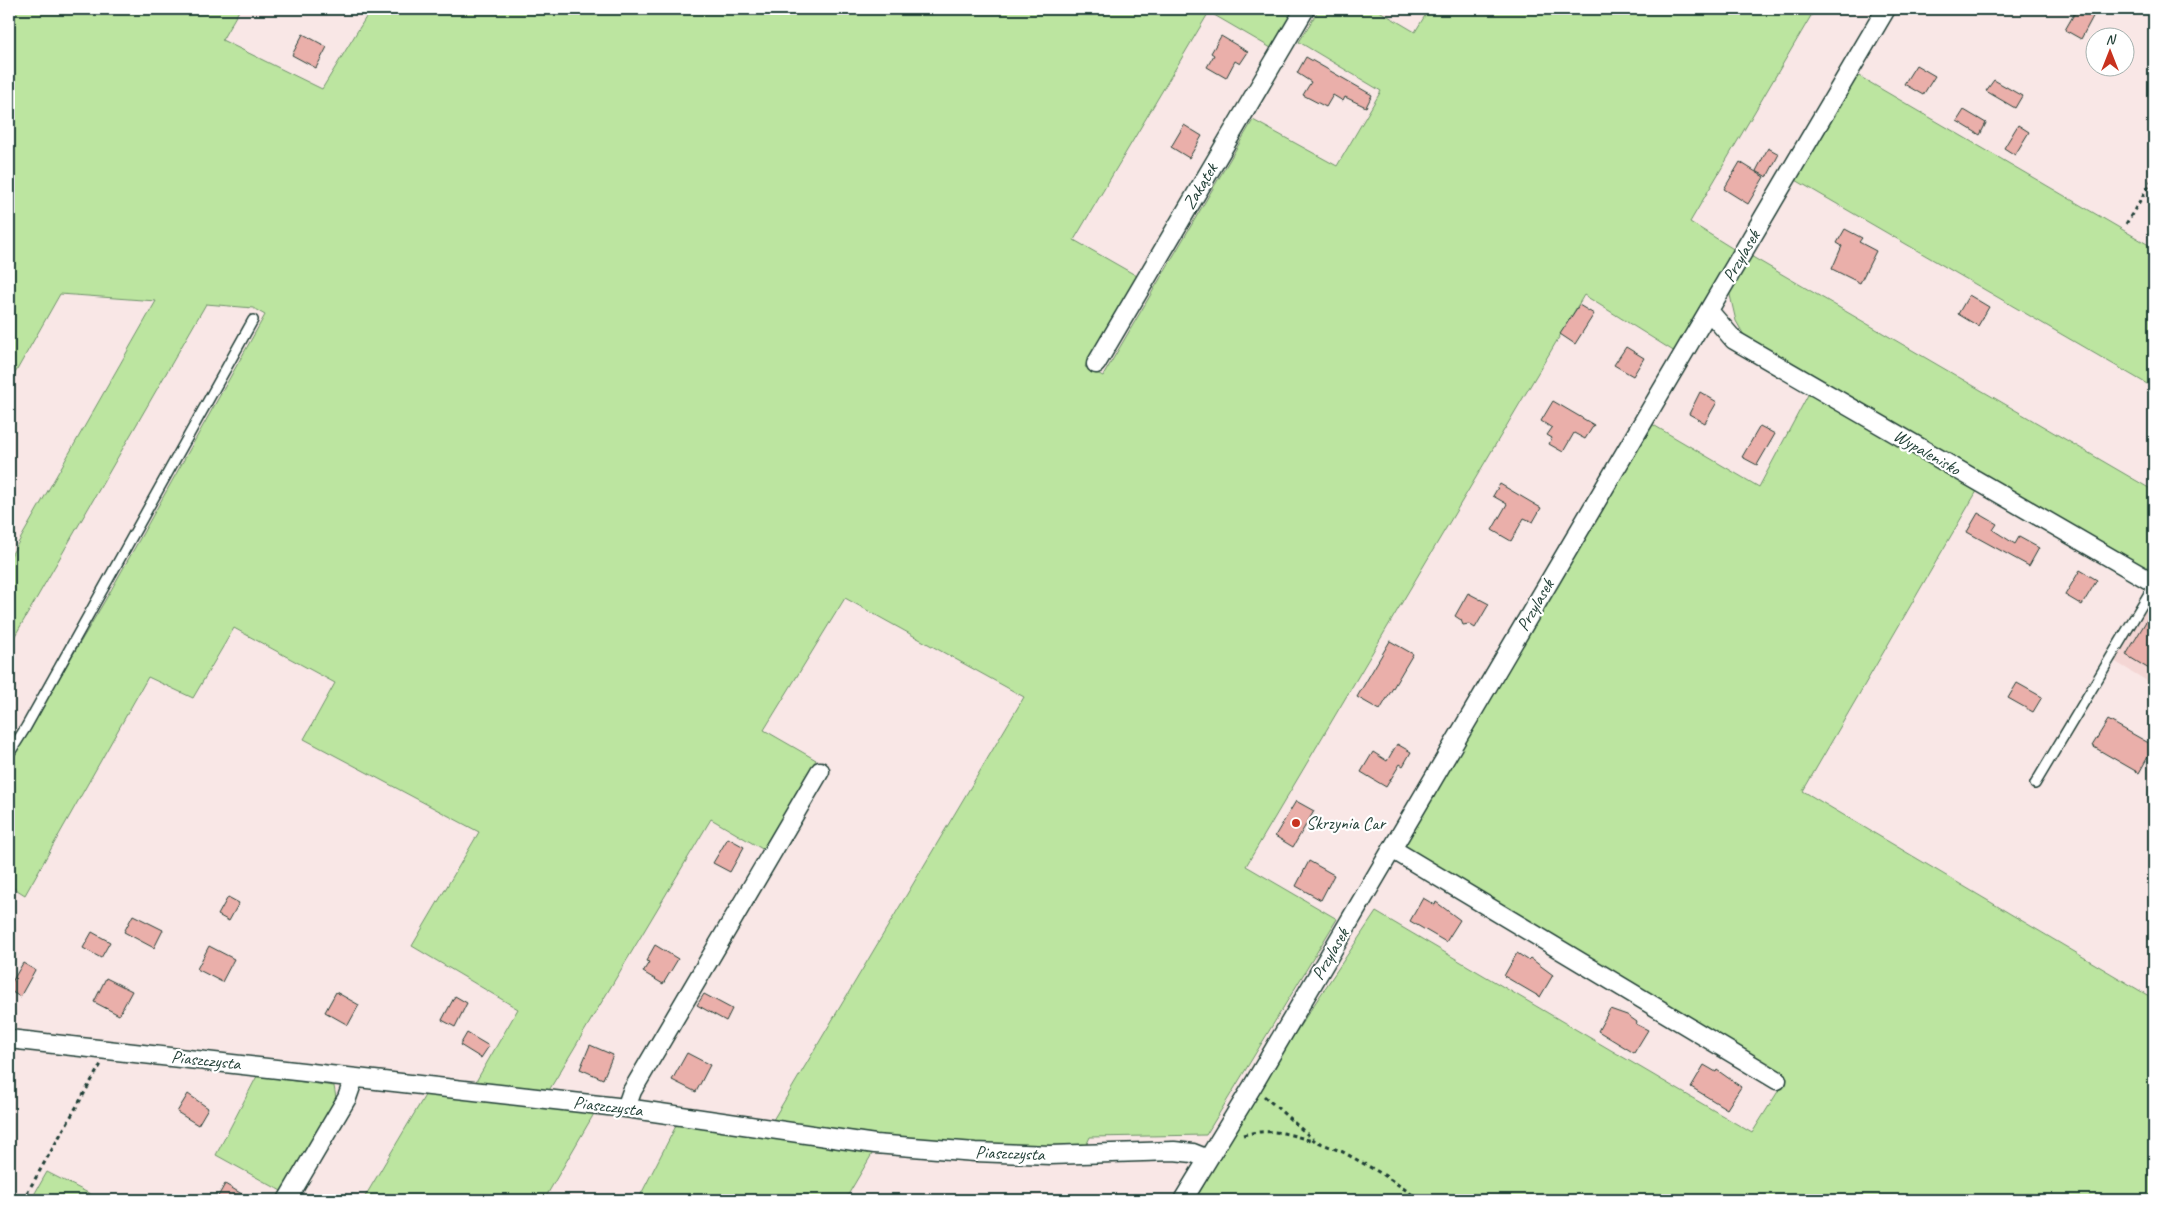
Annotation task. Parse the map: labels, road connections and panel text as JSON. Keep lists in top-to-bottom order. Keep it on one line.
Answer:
{"streets":{"street":["Zakątek","Przylasek","Wypalenisko","Piaszczysta"]},"crossings":[["Przylasek","Wypalenisko"],["Przylasek","Piaszczysta"]],"places":["Skrzynia Car"],"north":"top"}
